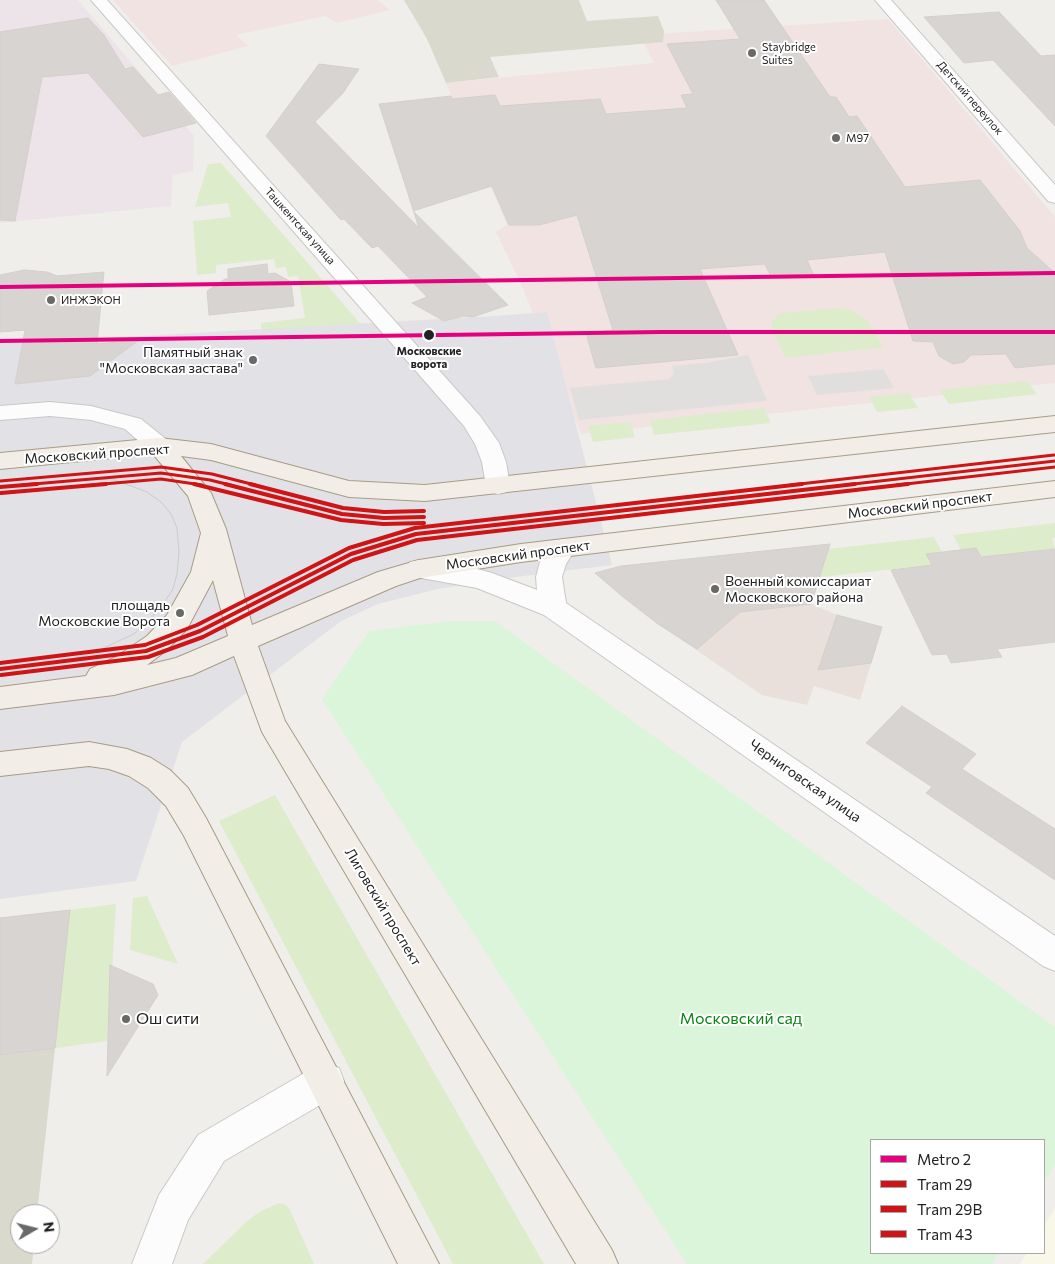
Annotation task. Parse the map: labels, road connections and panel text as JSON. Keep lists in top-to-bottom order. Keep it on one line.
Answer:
{"streets":{"main road":["Московский проспект","Лиговский проспект"],"street":["Детский переулок","Ташкентская улица","Черниговская улица"]},"crossings":[["Ташкентская улица","Московский проспект"],["Московский проспект","Черниговская улица"],["Московский проспект","Лиговский проспект"]],"parks":["Московский сад"],"places":["Staybridge Suites","M97","ИНЖЭКОН","Московские ворота","Памятный знак \"Московская застава\"","Военный комиссариат Московского района","площадь Московские Ворота","Ош сити"],"lines":["metro line 2","tram line 43","tram line 29","tram line 29В"],"legend":["Metro 2","Tram 29","Tram 29В","Tram 43"],"north":"right"}
